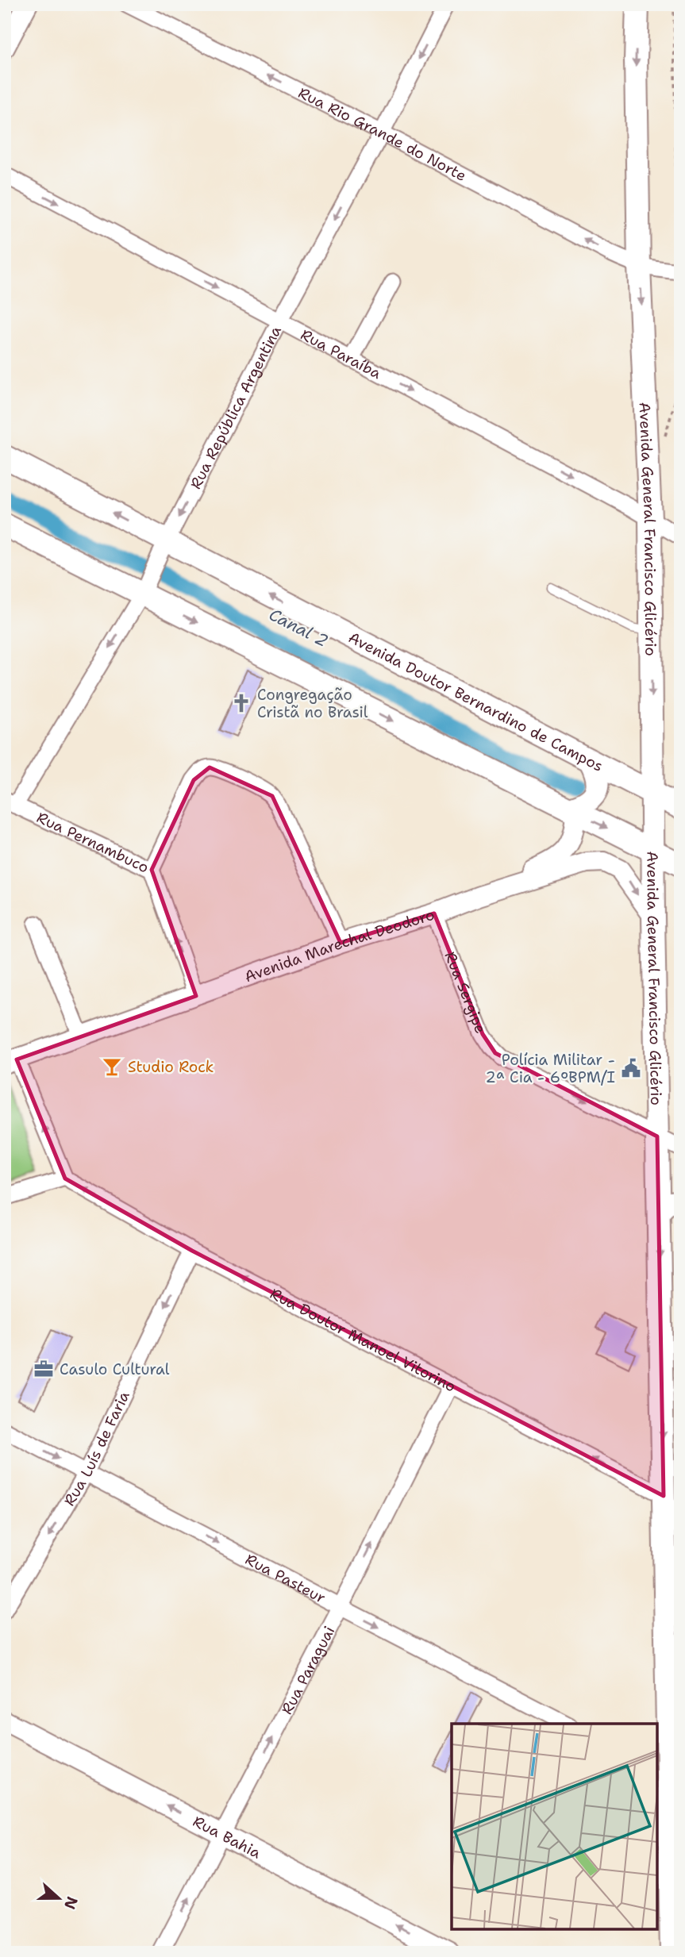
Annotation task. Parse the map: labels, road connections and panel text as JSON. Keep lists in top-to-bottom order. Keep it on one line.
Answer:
{"streets":{"main road":["Avenida General Francisco Glicério","Avenida Doutor Bernardino de Campos"],"street":["Rua Rio Grande do Norte","Rua Paraíba","Rua República Argentina","Rua Pernambuco","Avenida Marechal Deodoro","Rua Sergipe","Rua Doutor Manoel Vitorino","Rua Luís de Faria","Rua Pasteur","Rua Paraguai","Rua Bahia"]},"crossings":[["Rua Rio Grande do Norte","Rua República Argentina"],["Rua Rio Grande do Norte","Avenida General Francisco Glicério"],["Rua Paraíba","Rua República Argentina"],["Rua Paraíba","Avenida General Francisco Glicério"],["Rua República Argentina","Avenida Doutor Bernardino de Campos"],["Rua República Argentina","Rua Pernambuco"],["Avenida General Francisco Glicério","Avenida Doutor Bernardino de Campos"],["Avenida General Francisco Glicério","Avenida Marechal Deodoro"],["Avenida General Francisco Glicério","Rua Sergipe"],["Avenida General Francisco Glicério","Rua Doutor Manoel Vitorino"],["Rua Pernambuco","Avenida Marechal Deodoro"],["Avenida Marechal Deodoro","Rua Sergipe"],["Rua Doutor Manoel Vitorino","Rua Luís de Faria"],["Rua Doutor Manoel Vitorino","Rua Paraguai"],["Rua Luís de Faria","Rua Pasteur"],["Rua Pasteur","Rua Paraguai"],["Rua Paraguai","Rua Bahia"]],"one_way":["Rua Rio Grande do Norte","Rua Paraíba","Rua República Argentina","Avenida General Francisco Glicério","Rua Sergipe","Rua Doutor Manoel Vitorino","Rua Luís de Faria","Rua Pasteur","Rua Paraguai","Rua Bahia"],"water":["Canal 2"],"places":{"church":["Congregação Cristã no Brasil"],"bar":["Studio Rock"],"public building":["Polícia Militar - 2ª Cia - 6ºBPM/I"],"office":["Casulo Cultural"]},"north":"right"}
